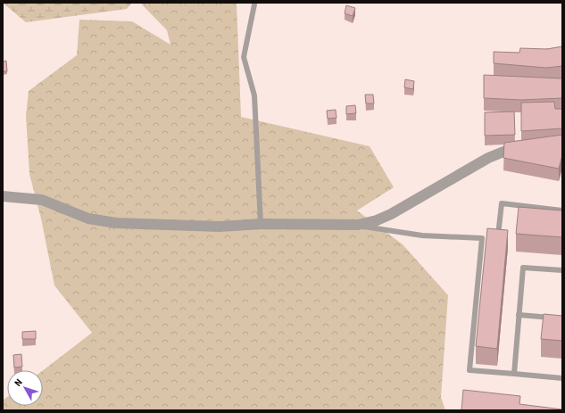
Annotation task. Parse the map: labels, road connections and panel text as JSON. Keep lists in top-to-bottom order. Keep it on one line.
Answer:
{"north":"top left"}
